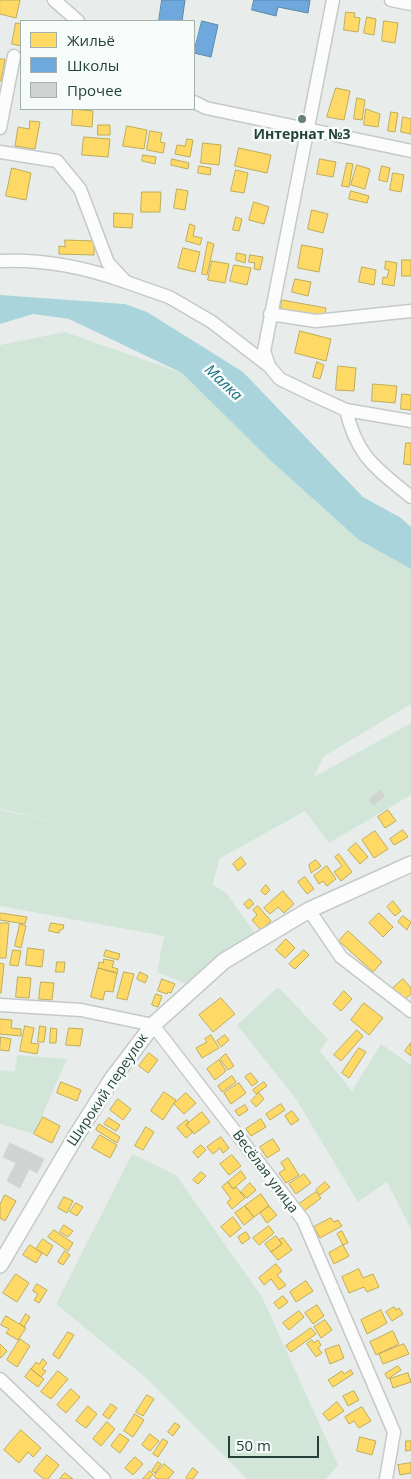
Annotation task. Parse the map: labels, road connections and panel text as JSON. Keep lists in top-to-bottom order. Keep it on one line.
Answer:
{"streets":{"street":["Широкий переулок","Весёлая улица"]},"crossings":[["Широкий переулок","Весёлая улица"]],"water":["Малка"],"places":["Интернат №3"],"legend":["Жильё","Школы","Прочее"],"scale_bar":"50 m"}
